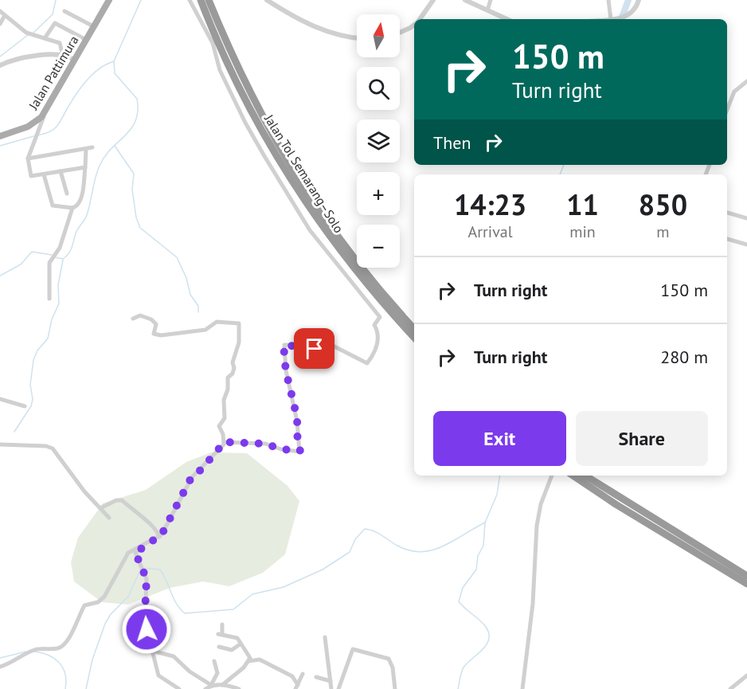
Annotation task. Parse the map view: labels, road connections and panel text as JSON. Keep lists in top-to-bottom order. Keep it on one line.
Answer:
{"streets":{"highway":["Jalan Tol Semarang–Solo"],"main road":["Jalan Pattimura"]},"north":"top","page":{"map_buttons":["+","−"],"turn":["150 m","Turn right"],"then":"Then","eta":["14:23","Arrival","11","min","850","m"],"list":[{"name":"Turn right","value":"150 m"},{"name":"Turn right","value":"280 m"}],"buttons":["Exit","Share"]}}
